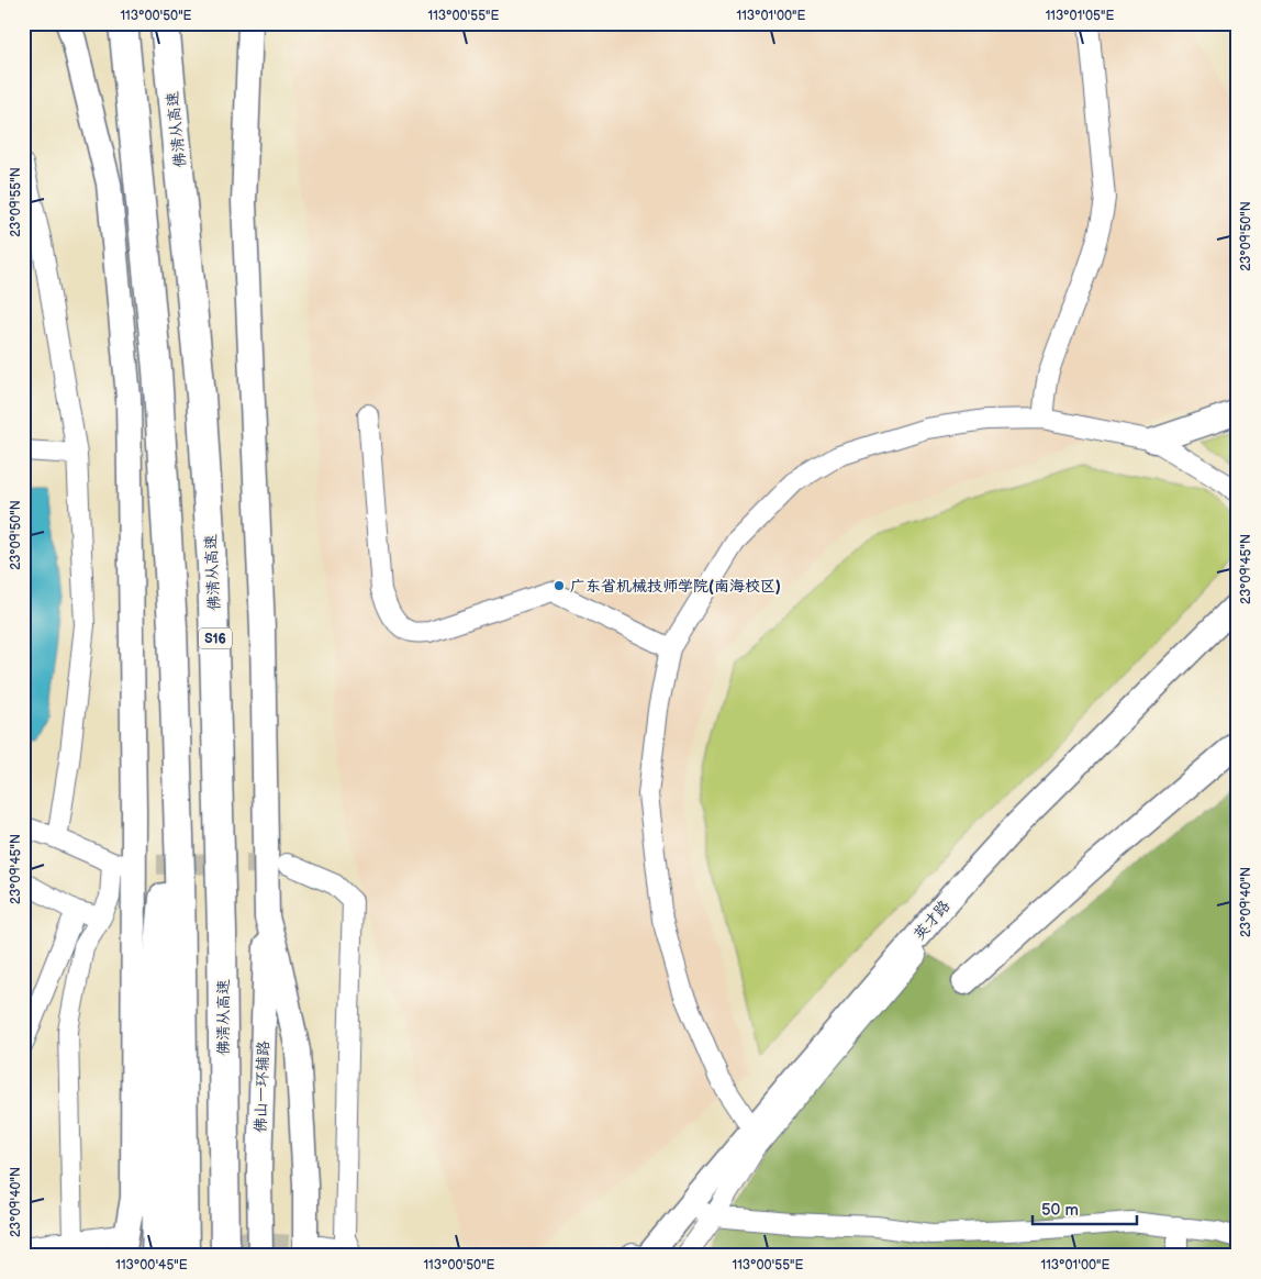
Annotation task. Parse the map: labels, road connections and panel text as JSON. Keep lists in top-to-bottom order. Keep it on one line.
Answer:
{"streets":{"highway":["佛清从高速","S16"],"main road":["英才路","佛山一环辅路"]},"places":["广东省机械技师学院(南海校区)"],"scale_bar":"50 m","coordinates":["113°00'50\"E","113°00'55\"E","113°01'00\"E","113°01'05\"E","23°09'55\"N","23°09'50\"N","23°09'45\"N","23°09'40\"N","113°00'45\"E"]}
